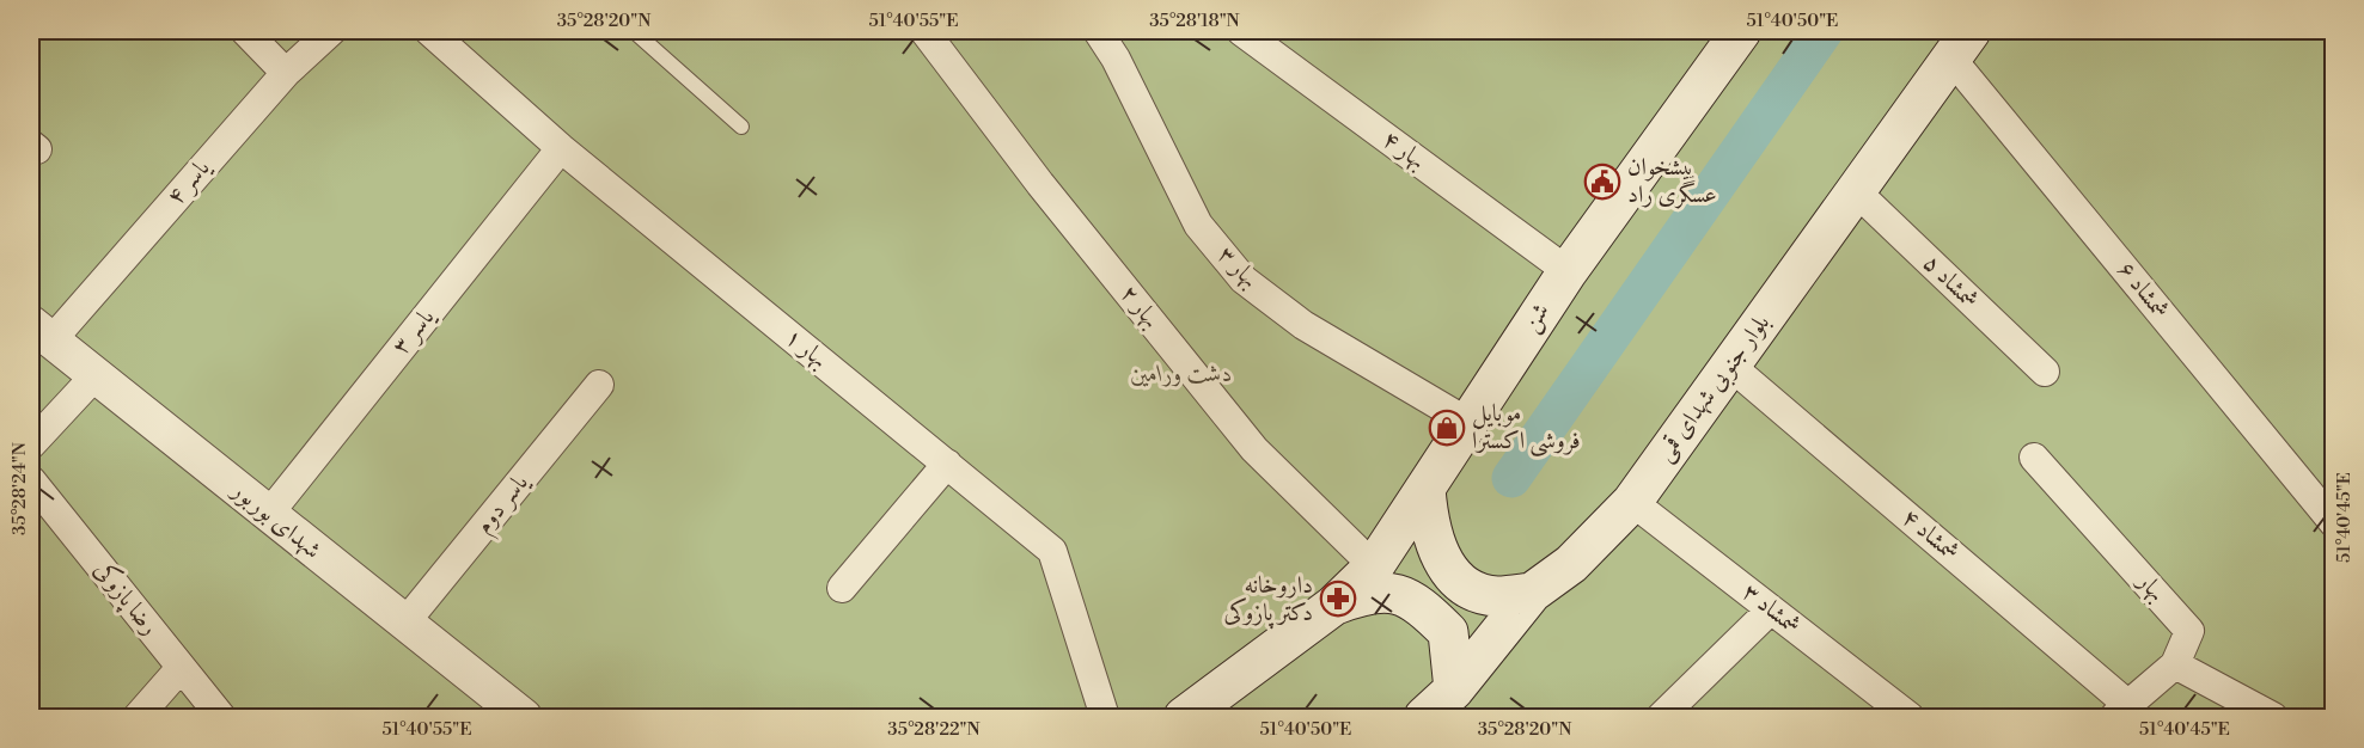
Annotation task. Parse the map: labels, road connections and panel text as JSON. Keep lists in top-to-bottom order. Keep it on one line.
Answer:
{"streets":{"main road":["شن","بلوار جنوبی شهدای قمی"],"street":["بهار ۴","یاسر ۴","بهار ۳","شمشاد ۵","شمشاد ۶","بهار ۲","یاسر ۳","بهار ۱","یاسر دوم","شهدای بوربور","شمشاد ۴","بهار","رضا پازوکی","شمشاد ۳"]},"crossings":[["بهار ۴","شن"],["یاسر ۴","شهدای بوربور"],["بهار ۳","شن"],["شمشاد ۵","بلوار جنوبی شهدای قمی"],["شمشاد ۶","بلوار جنوبی شهدای قمی"],["بهار ۲","شن"],["یاسر ۳","بهار ۱"],["یاسر ۳","شهدای بوربور"],["بلوار جنوبی شهدای قمی","شمشاد ۴"],["بلوار جنوبی شهدای قمی","شمشاد ۳"],["یاسر دوم","شهدای بوربور"],["شمشاد ۴","بهار"]],"parks":["دشت ورامین"],"places":{"public building":["پیشخوان عسگری راد"],"shop":["موبایل فروشی اکسترا"],"pharmacy":["داروخانه دکتر پازوکی"]},"coordinates":["35°28'20\"N","51°40'55\"E","35°28'18\"N","51°40'50\"E","35°28'24\"N","51°40'45\"E","35°28'22\"N"]}
